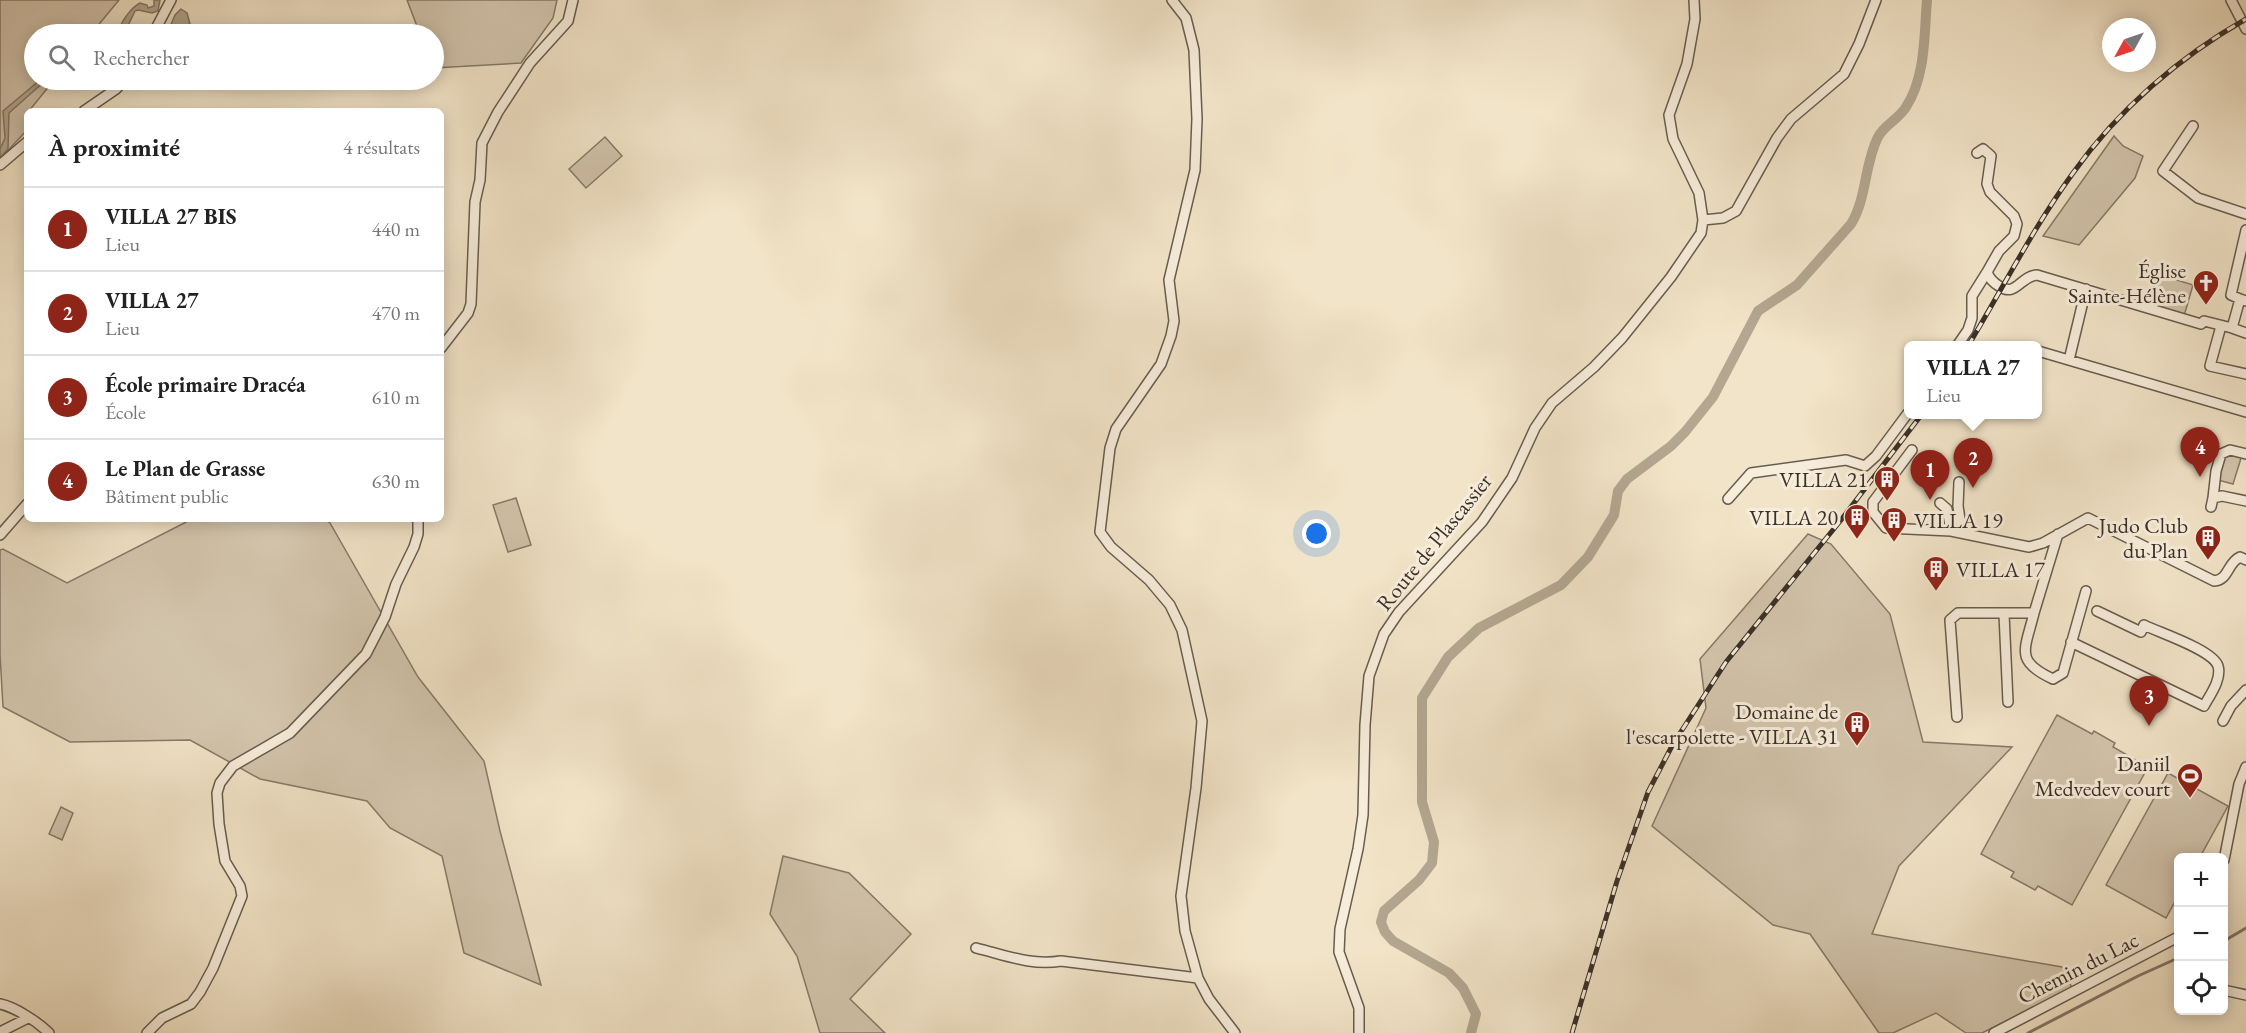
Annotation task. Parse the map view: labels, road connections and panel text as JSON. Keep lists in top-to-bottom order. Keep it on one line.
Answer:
{"streets":{"street":["Route de Plascassier","Chemin du Lac"]},"places":{"church":["Église Sainte-Hélène"],"building":["VILLA 21","VILLA 20","VILLA 19","Judo Club du Plan","VILLA 17","Domaine de l'escarpolette - VILLA 31"],"sports":["Daniil Medvedev court"]},"north":"bottom left","page":{"search":"Rechercher","heading":["À proximité","4 résultats"],"list":[{"mark":"1","name":"VILLA 27 BIS","note":"Lieu","value":"440 m"},{"mark":"2","name":"VILLA 27","note":"Lieu","value":"470 m"},{"mark":"3","name":"École primaire Dracéa","note":"École","value":"610 m"},{"mark":"4","name":"Le Plan de Grasse","note":"Bâtiment public","value":"630 m"}],"popup":["VILLA 27","Lieu"],"pins":["4","2","1","3"],"map_buttons":["+","−"]}}
